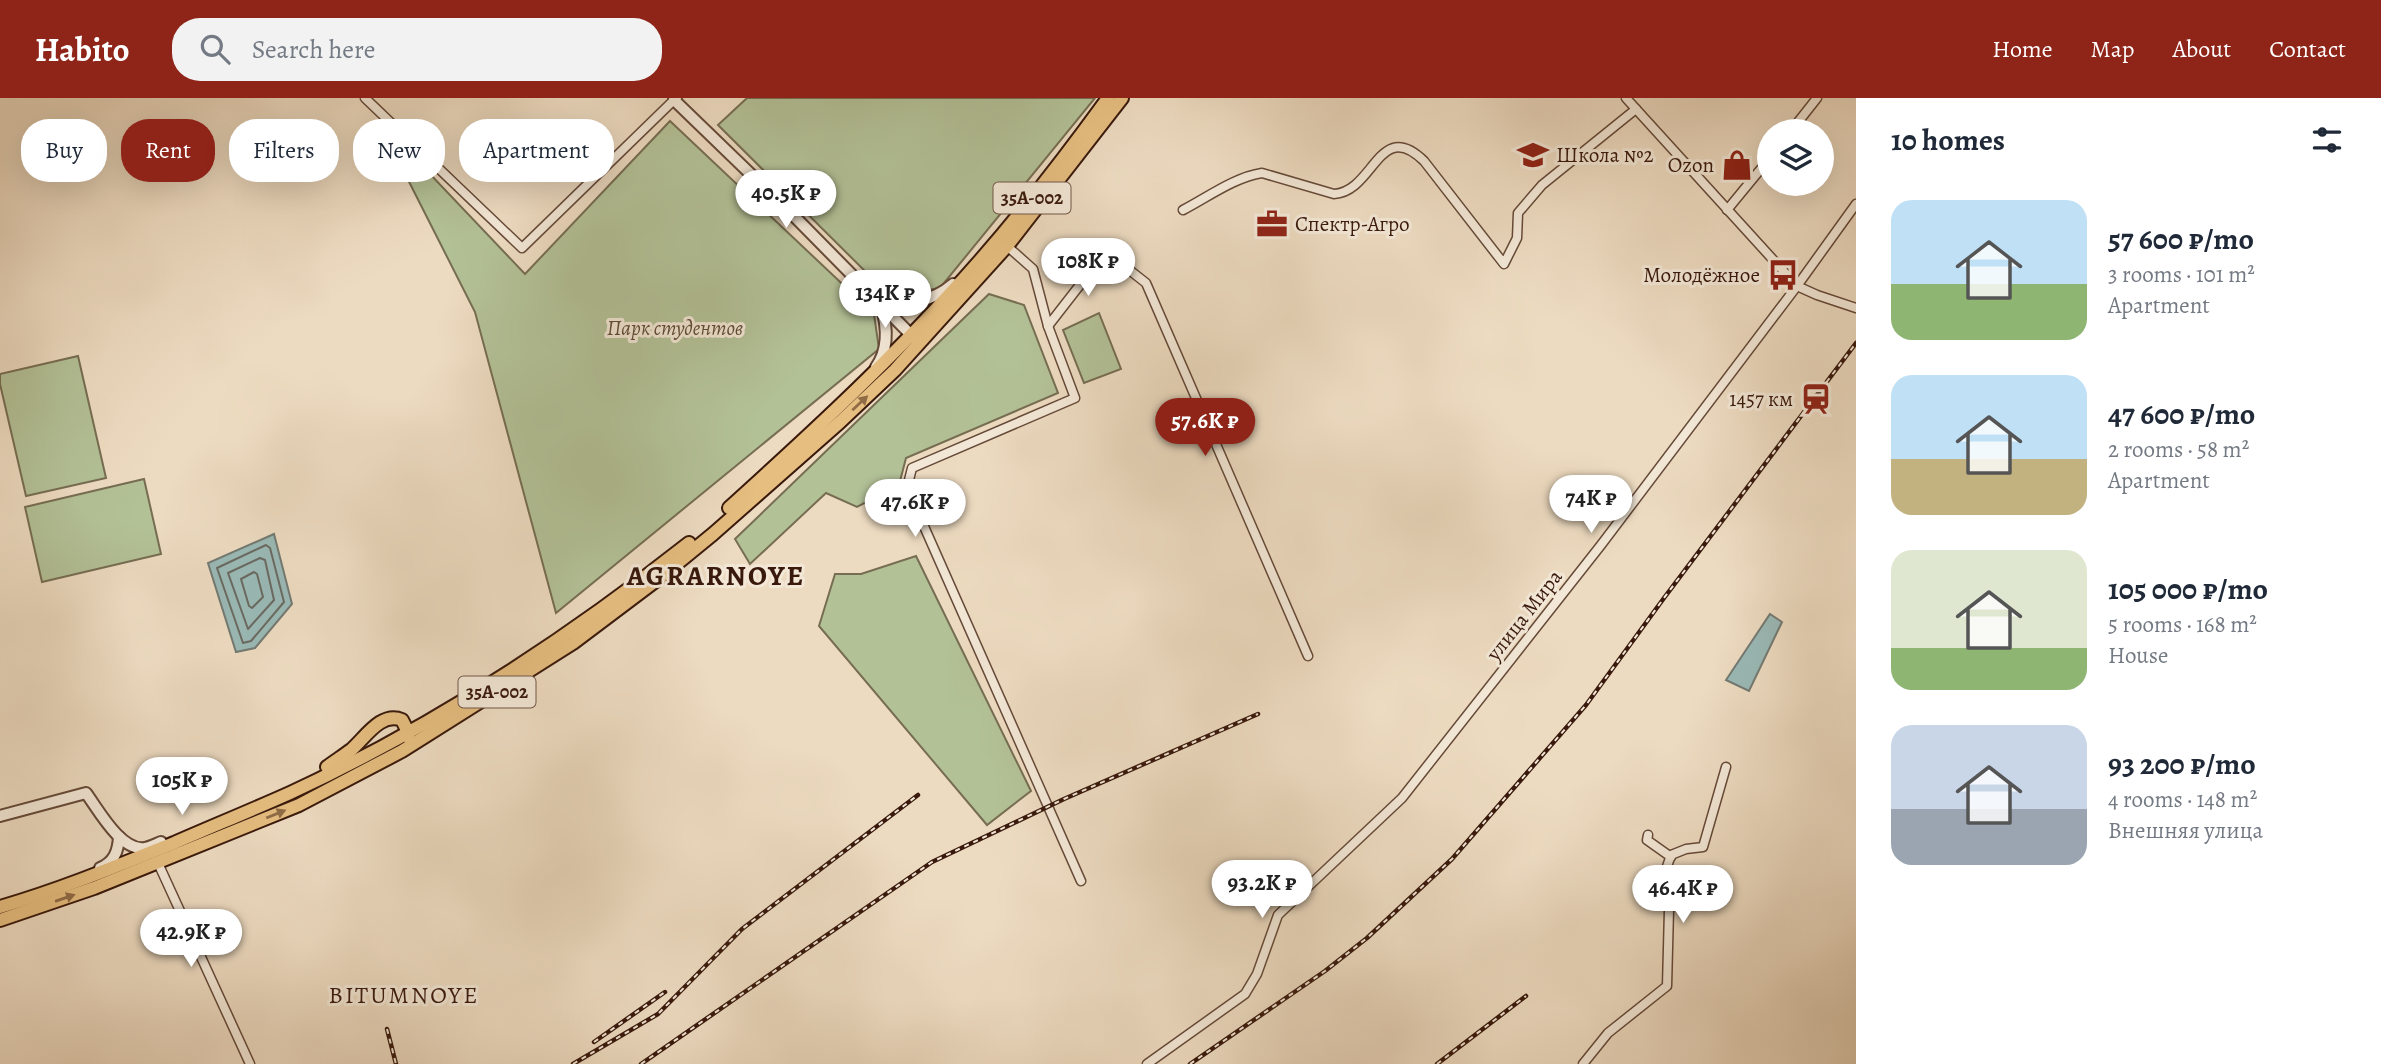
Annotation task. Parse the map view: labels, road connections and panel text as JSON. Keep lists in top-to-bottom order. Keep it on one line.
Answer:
{"streets":{"main road":["35А-002"],"street":["улица Мира"]},"districts":["AGRARNOYE","BITUMNOYE"],"parks":["Парк студентов"],"places":{"school or university":["Школа №2"],"shop":["Ozon"],"office":["Спектр-Агро"],"bus stop":["Молодёжное"],"station":["1457 км"]},"page":{"header":"Habito","search":"Search here","nav":["Home","Map","About","Contact"],"heading":"10 homes","chip":["Buy","Rent","Filters","New","Apartment"],"price":["40.5K ₽","108K ₽","134K ₽","57.6K ₽","74K ₽","47.6K ₽","105K ₽","93.2K ₽","46.4K ₽","42.9K ₽"],"list":[{"name":"57 600 ₽/mo","note":"3 rooms · 101 m² · Apartment"},{"name":"47 600 ₽/mo","note":"2 rooms · 58 m² · Apartment"},{"name":"105 000 ₽/mo","note":"5 rooms · 168 m² · House"},{"name":"93 200 ₽/mo","note":"4 rooms · 148 m² · Внешняя улица"}]}}
